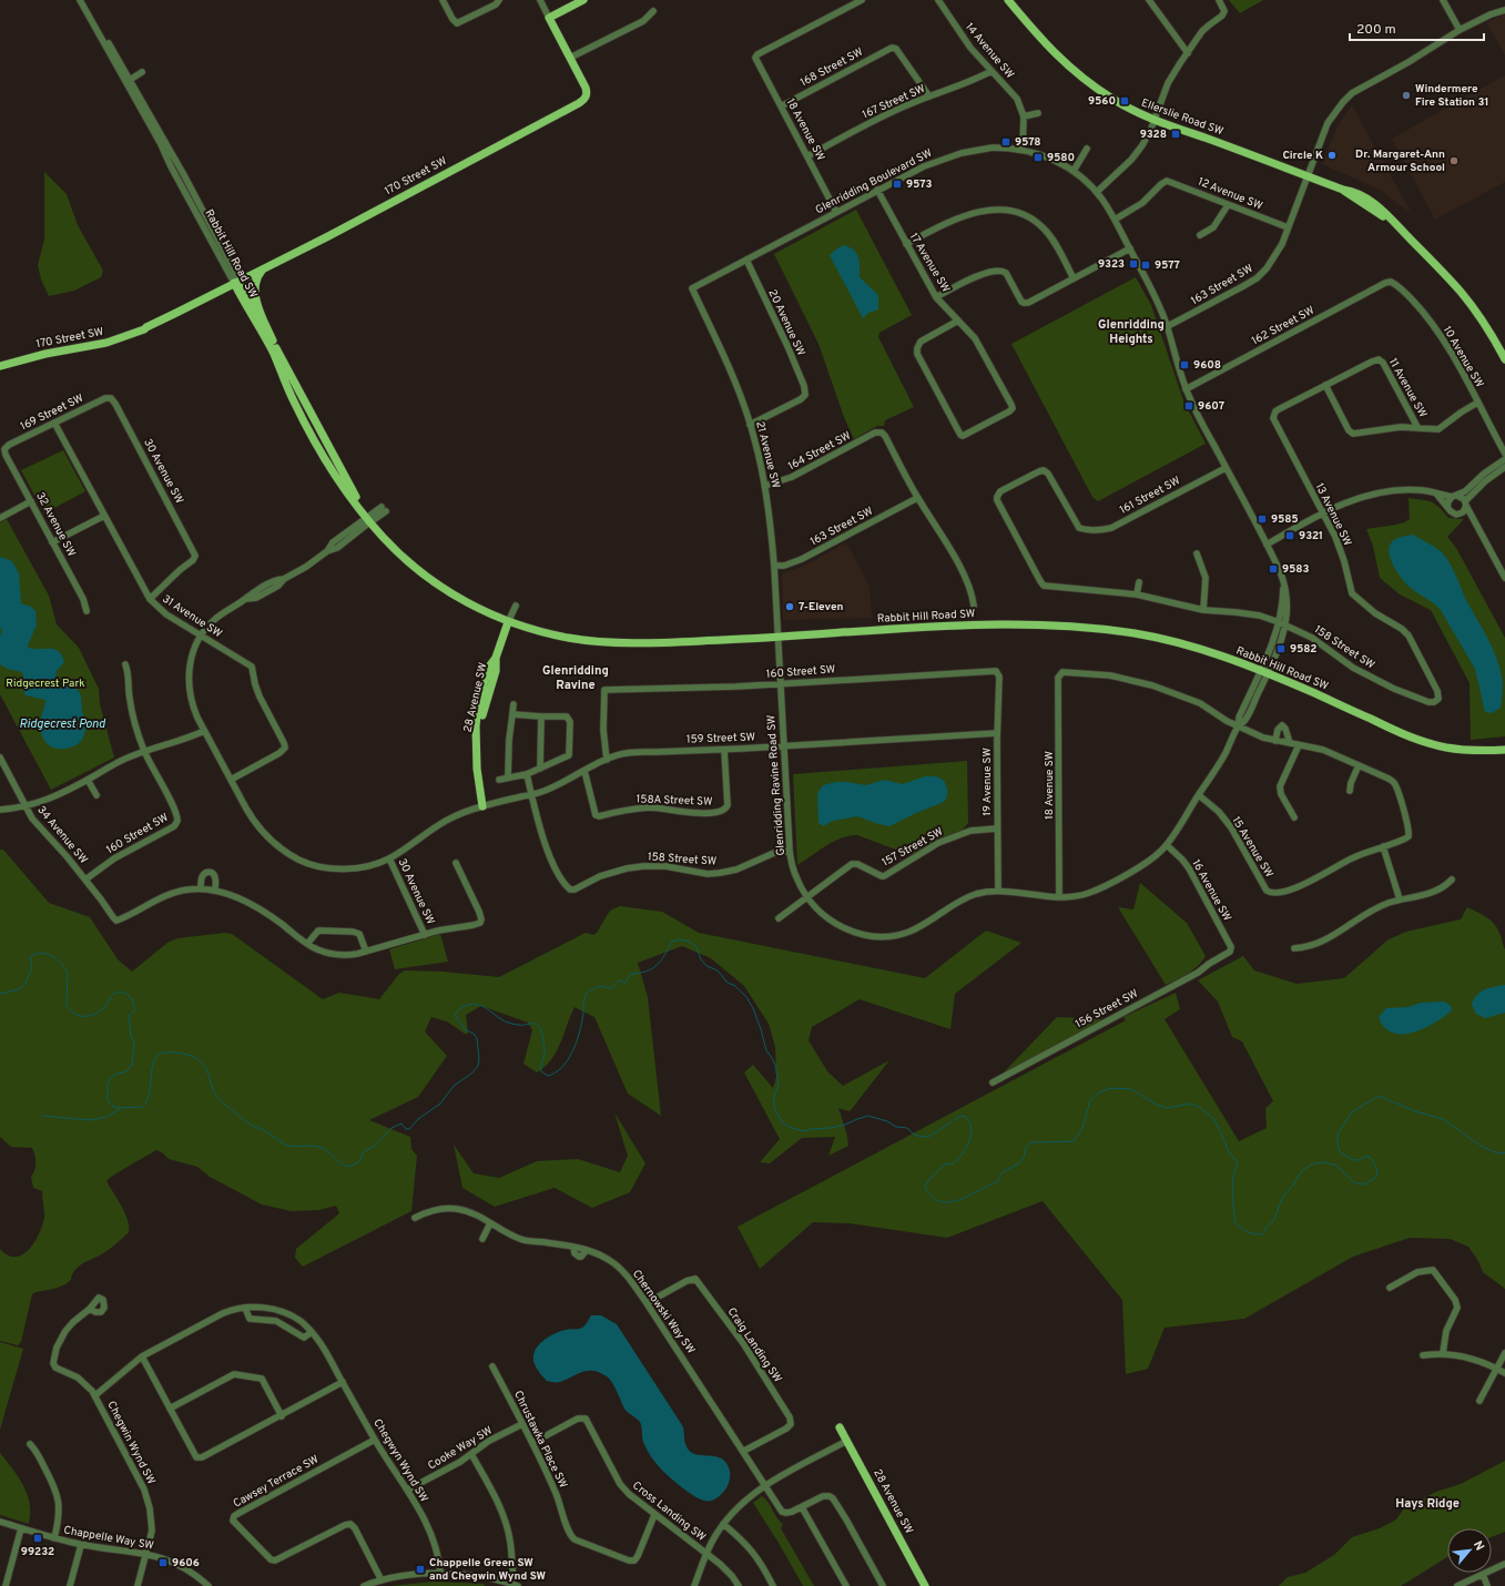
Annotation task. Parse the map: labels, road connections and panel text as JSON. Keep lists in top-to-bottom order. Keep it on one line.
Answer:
{"streets":{"main road":["Ellerslie Road SW","170 Street SW","Rabbit Hill Road SW","28 Avenue SW"],"street":["14 Avenue SW","168 Street SW","167 Street SW","18 Avenue SW","Glenridding Boulevard SW","12 Avenue SW","17 Avenue SW","163 Street SW","20 Avenue SW","162 Street SW","10 Avenue SW","11 Avenue SW","169 Street SW","164 Street SW","21 Avenue SW","30 Avenue SW","161 Street SW","13 Avenue SW","32 Avenue SW","31 Avenue SW","158 Street SW","160 Street SW","159 Street SW","19 Avenue SW","Glenridding Ravine Road SW","158A Street SW","34 Avenue SW","157 Street SW","15 Avenue SW","16 Avenue SW","156 Street SW","Chernowski Way SW","Craig Landing SW","Chrustawka Place SW","Chegwin Wynd SW","Cooke Way SW","Chegwyn Wynd SW","Cawsey Terrace SW","Cross Landing SW","Chappelle Way SW"]},"crossings":[["14 Avenue SW","167 Street SW"],["14 Avenue SW","Glenridding Boulevard SW"],["168 Street SW","167 Street SW"],["168 Street SW","18 Avenue SW"],["167 Street SW","18 Avenue SW"],["Ellerslie Road SW","163 Street SW"],["18 Avenue SW","Glenridding Boulevard SW"],["18 Avenue SW","Glenridding Ravine Road SW"],["170 Street SW","Rabbit Hill Road SW"],["Glenridding Boulevard SW","12 Avenue SW"],["Glenridding Boulevard SW","Rabbit Hill Road SW"],["Glenridding Boulevard SW","17 Avenue SW"],["Glenridding Boulevard SW","163 Street SW"],["Glenridding Boulevard SW","20 Avenue SW"],["Glenridding Boulevard SW","162 Street SW"],["Glenridding Boulevard SW","21 Avenue SW"],["Glenridding Boulevard SW","161 Street SW"],["Glenridding Boulevard SW","158 Street SW"],["Glenridding Boulevard SW","Glenridding Ravine Road SW"],["12 Avenue SW","163 Street SW"],["Rabbit Hill Road SW","21 Avenue SW"],["Rabbit Hill Road SW","28 Avenue SW"],["Rabbit Hill Road SW","159 Street SW"],["Rabbit Hill Road SW","Glenridding Ravine Road SW"],["163 Street SW","164 Street SW"],["163 Street SW","21 Avenue SW"],["20 Avenue SW","21 Avenue SW"],["162 Street SW","10 Avenue SW"],["11 Avenue SW","13 Avenue SW"],["169 Street SW","30 Avenue SW"],["169 Street SW","32 Avenue SW"],["169 Street SW","31 Avenue SW"],["164 Street SW","21 Avenue SW"],["21 Avenue SW","Glenridding Ravine Road SW"],["30 Avenue SW","31 Avenue SW"],["30 Avenue SW","159 Street SW"],["161 Street SW","158 Street SW"],["13 Avenue SW","158 Street SW"],["31 Avenue SW","159 Street SW"],["158 Street SW","159 Street SW"],["158 Street SW","Glenridding Ravine Road SW"],["160 Street SW","159 Street SW"],["160 Street SW","19 Avenue SW"],["160 Street SW","Glenridding Ravine Road SW"],["160 Street SW","34 Avenue SW"],["28 Avenue SW","159 Street SW"],["159 Street SW","19 Avenue SW"],["159 Street SW","Glenridding Ravine Road SW"],["159 Street SW","158A Street SW"],["19 Avenue SW","Glenridding Ravine Road SW"],["19 Avenue SW","157 Street SW"],["Glenridding Ravine Road SW","157 Street SW"],["Glenridding Ravine Road SW","15 Avenue SW"],["Glenridding Ravine Road SW","16 Avenue SW"],["16 Avenue SW","156 Street SW"],["Chernowski Way SW","Craig Landing SW"],["Chrustawka Place SW","Cooke Way SW"],["Chrustawka Place SW","Cross Landing SW"],["Chegwin Wynd SW","Chegwyn Wynd SW"],["Chegwin Wynd SW","Chappelle Way SW"],["Cooke Way SW","Chegwyn Wynd SW"],["Chegwyn Wynd SW","Cawsey Terrace SW"]],"districts":["Glenridding Heights","Glenridding Ravine","Hays Ridge"],"water":["Ridgecrest Pond"],"parks":["Ridgecrest Park"],"places":{"other":["Windermere Fire Station 31","Circle K","Dr. Margaret-Ann Armour School","7-Eleven"],"transit":["9560","9328","9578","9580","9573","9323","9577","9608","9607","9585","9321","9583","9582","99232","9606","Chappelle Green SW and Chegwin Wynd SW"]},"scale_bar":"200 m","north":"top right"}
